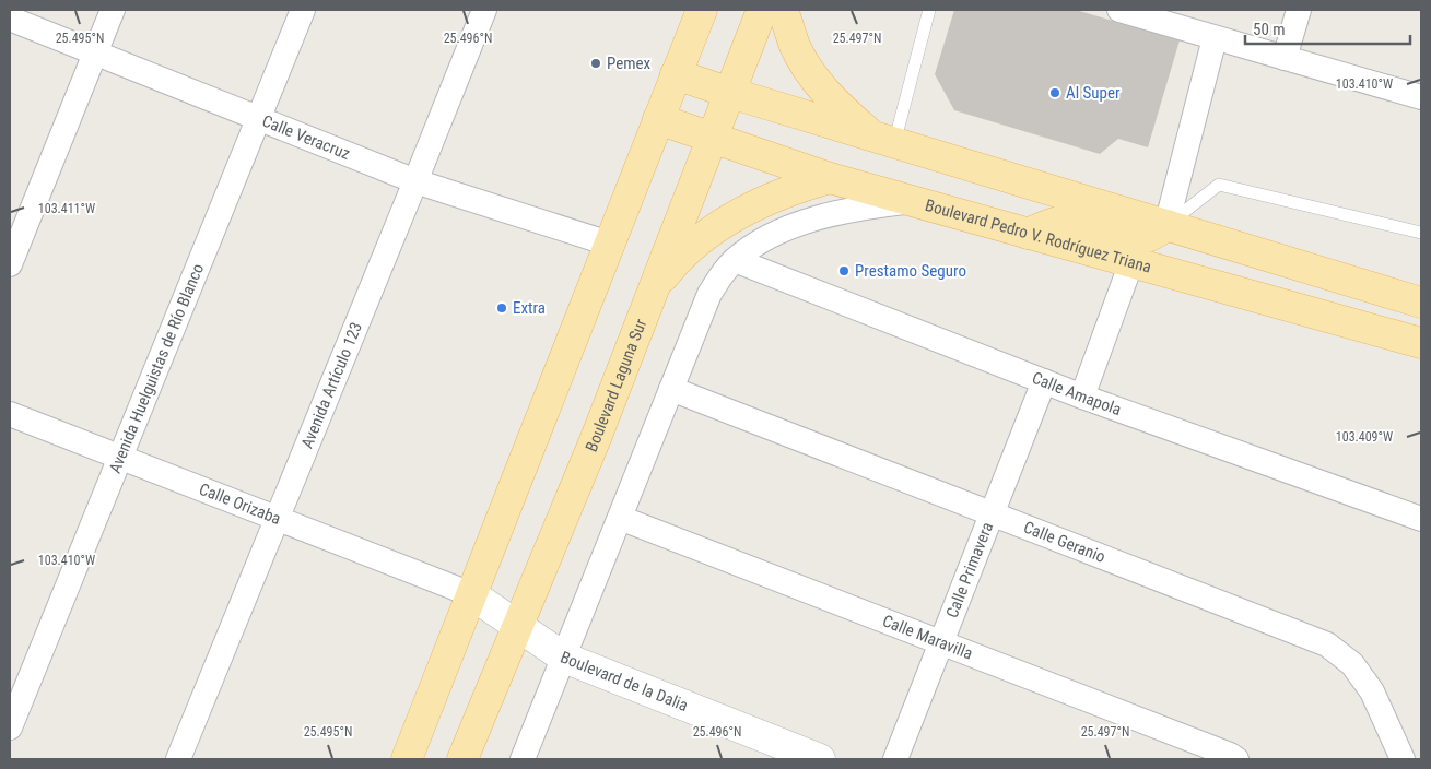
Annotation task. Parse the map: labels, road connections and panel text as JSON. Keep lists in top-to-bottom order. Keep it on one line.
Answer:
{"streets":{"main road":["Boulevard Pedro V. Rodríguez Triana","Boulevard Laguna Sur"],"street":["Calle Veracruz","Avenida Huelguistas de Río Blanco","Avenida Artículo 123","Calle Amapola","Calle Orizaba","Calle Geranio","Calle Primavera","Calle Maravilla","Boulevard de la Dalia"]},"crossings":[["Calle Veracruz","Avenida Huelguistas de Río Blanco"],["Calle Veracruz","Avenida Artículo 123"],["Boulevard Pedro V. Rodríguez Triana","Boulevard Laguna Sur"],["Avenida Huelguistas de Río Blanco","Calle Orizaba"],["Avenida Artículo 123","Calle Orizaba"],["Boulevard Laguna Sur","Boulevard de la Dalia"],["Calle Amapola","Calle Primavera"],["Calle Orizaba","Boulevard de la Dalia"],["Calle Geranio","Calle Primavera"],["Calle Primavera","Calle Maravilla"]],"places":["Pemex","Al Super","Prestamo Seguro","Extra"],"scale_bar":"50 m","coordinates":["25.495°N","25.496°N","25.497°N","103.410°W","103.411°W","103.409°W"]}
